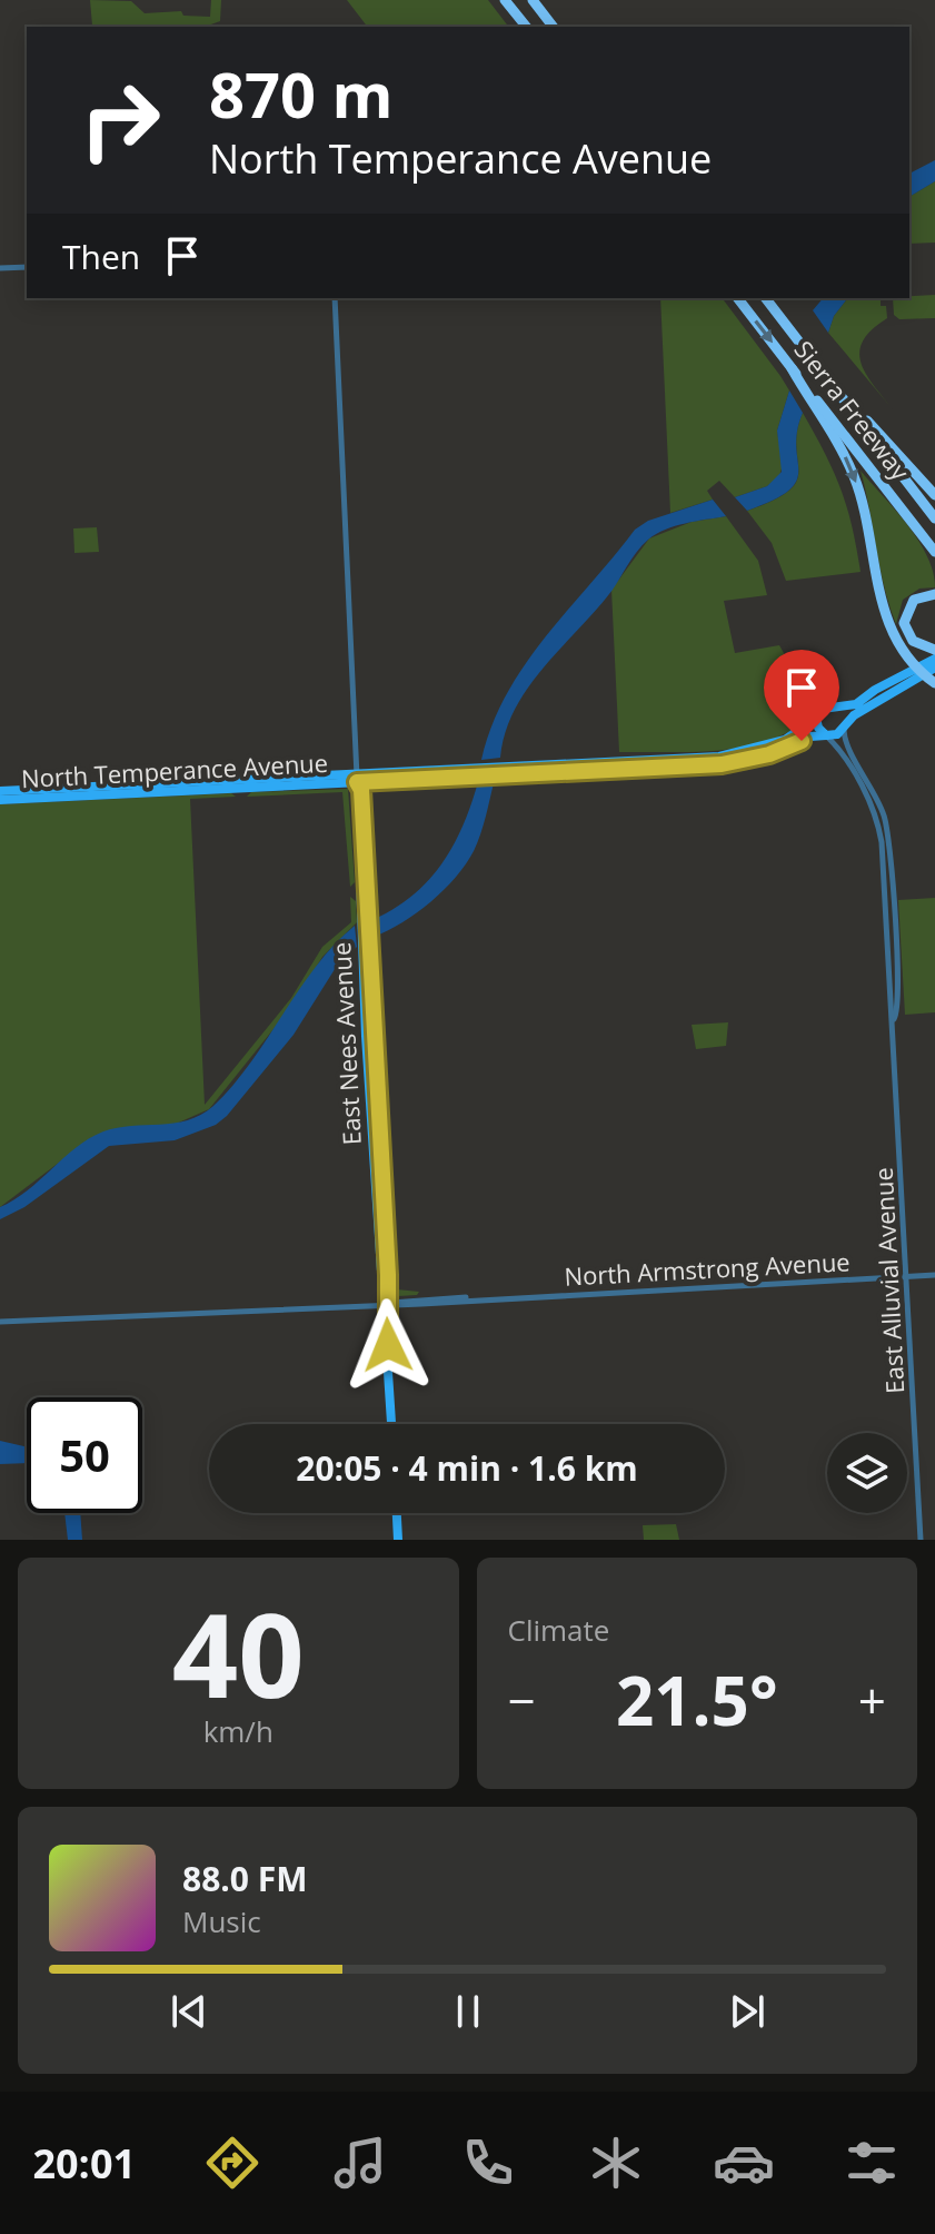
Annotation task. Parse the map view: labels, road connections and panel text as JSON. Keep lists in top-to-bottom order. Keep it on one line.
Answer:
{"streets":{"highway":["Sierra Freeway"],"main road":["North Temperance Avenue","East Nees Avenue"],"street":["North Armstrong Avenue","East Alluvial Avenue"]},"crossings":[["North Temperance Avenue","East Nees Avenue"],["North Temperance Avenue","East Alluvial Avenue"],["East Nees Avenue","North Armstrong Avenue"],["North Armstrong Avenue","East Alluvial Avenue"]],"page":{"turn":["870 m","North Temperance Avenue"],"then":"Then","limit":"50","trip":"20:05 · 4 min · 1.6 km","tile":[["40","km/h"],"Climate"],"heat":["−","21.5°","+"],"song":["88.0 FM","Music"],"tabs":"20:01"}}
